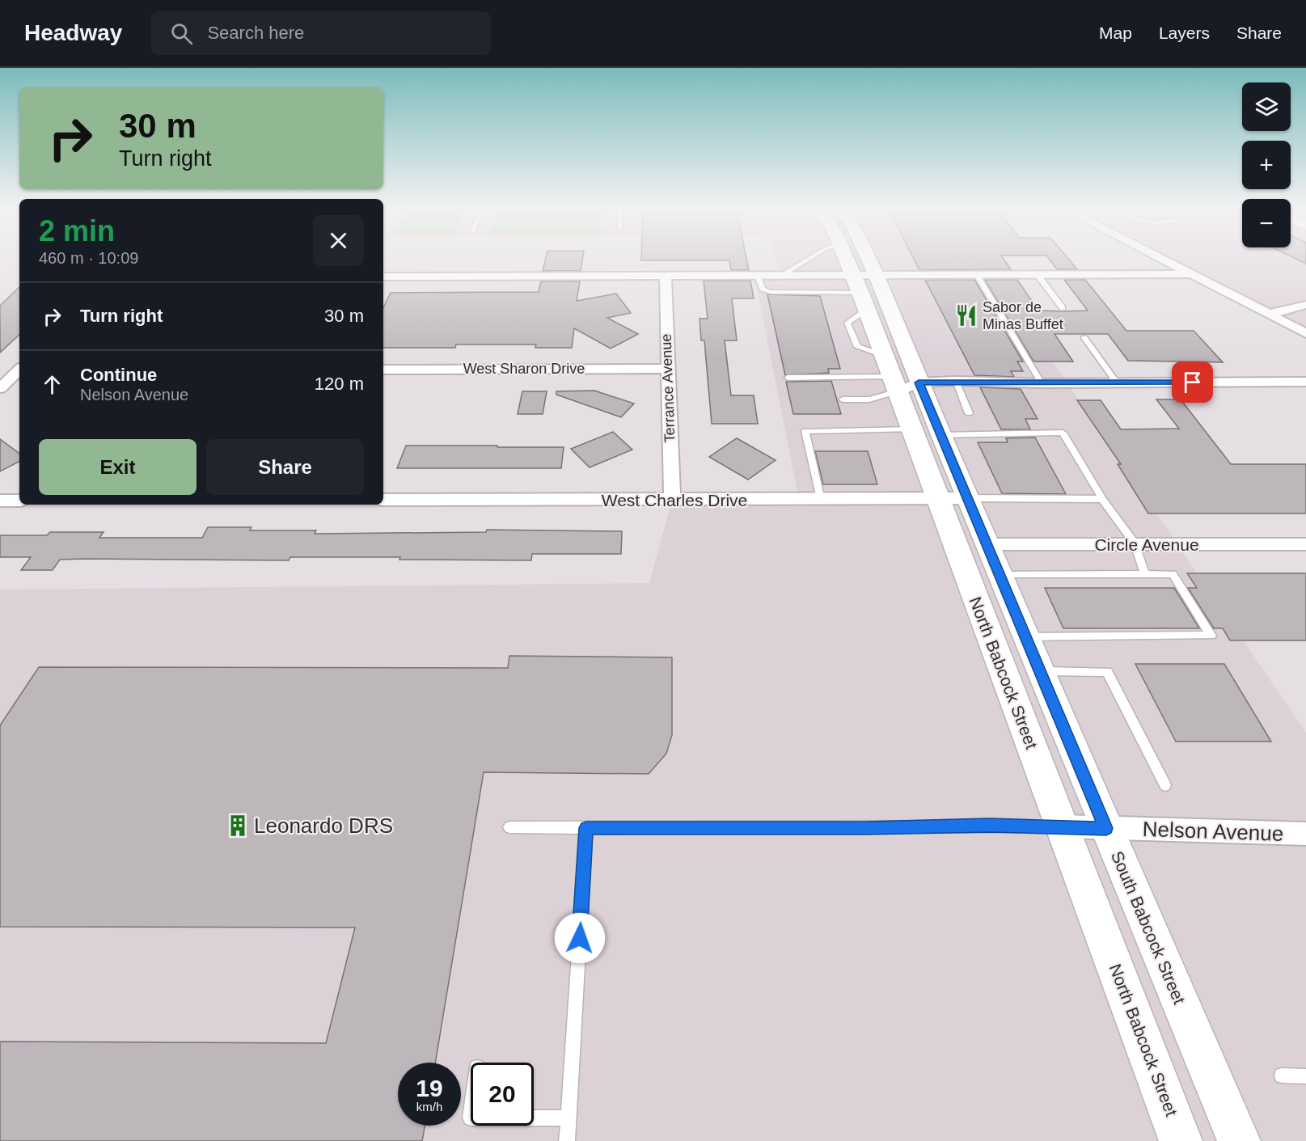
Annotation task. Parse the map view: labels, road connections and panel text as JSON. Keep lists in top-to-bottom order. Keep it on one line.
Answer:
{"streets":{"main road":["North Babcock Street","South Babcock Street"],"street":["West Sharon Drive","Terrance Avenue","West Charles Drive","Circle Avenue","Nelson Avenue"]},"crossings":[["West Sharon Drive","Terrance Avenue"],["Terrance Avenue","West Charles Drive"],["West Charles Drive","North Babcock Street"],["West Charles Drive","South Babcock Street"],["Circle Avenue","South Babcock Street"],["North Babcock Street","Nelson Avenue"],["Nelson Avenue","South Babcock Street"]],"places":{"restaurant":["Sabor de Minas Buffet"],"building":["Leonardo DRS"]},"page":{"header":"Headway","search":"Search here","nav":["Map","Layers","Share"],"map_buttons":["+","−"],"turn":["30 m","Turn right"],"heading":["2 min","460 m · 10:09"],"list":[{"name":"Turn right","value":"30 m"},{"name":"Continue","note":"Nelson Avenue","value":"120 m"}],"buttons":["Exit","Share"],"speed":"19 km/h","limit":"20"}}
